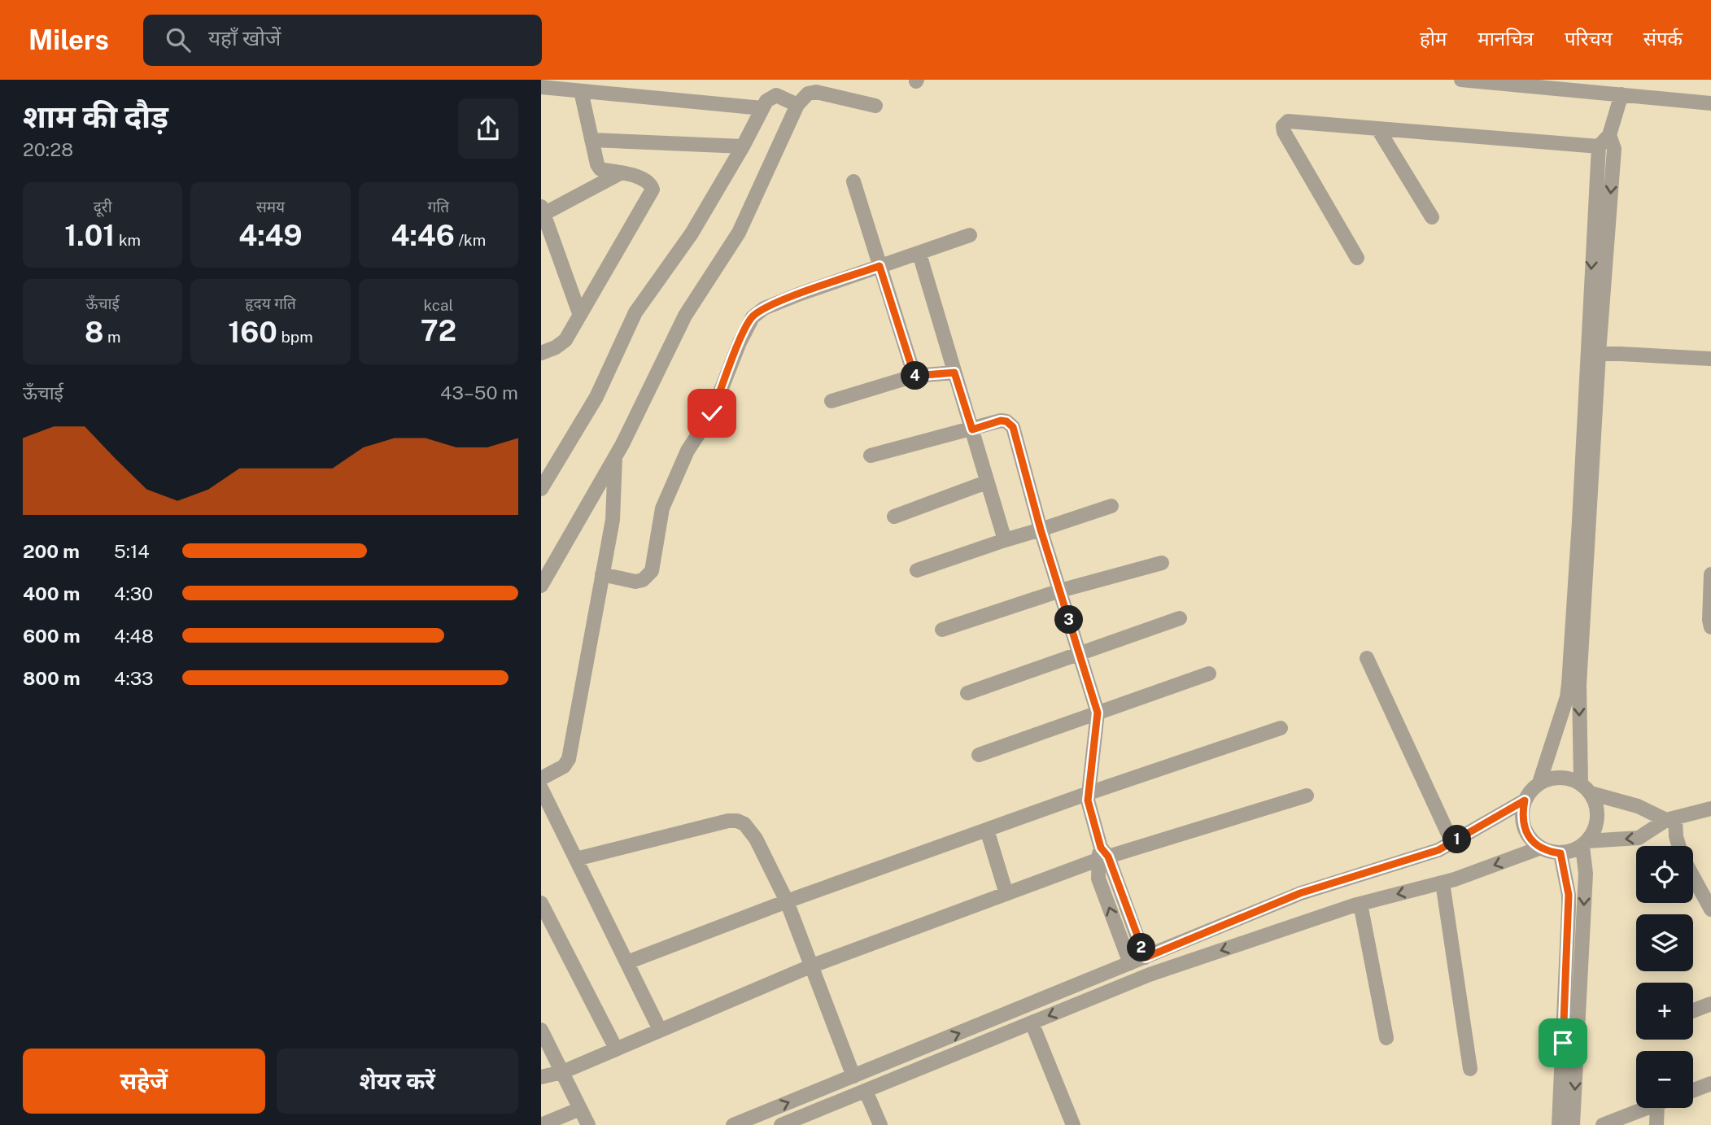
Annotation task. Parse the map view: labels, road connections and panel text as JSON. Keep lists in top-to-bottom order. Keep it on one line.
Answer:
{"page":{"header":"Milers","search":"यहाँ खोजें","nav":["होम","मानचित्र","परिचय","संपर्क"],"heading":["शाम की दौड़","20:28"],"stats":[["दूरी","1.01 km"],["समय","4:49"],["गति","4:46 /km"],["ऊँचाई","8 m"],["हृदय गति","160 bpm"],["kcal","72"]],"pins":["4","3","1","2"],"chart":["ऊँचाई","43–50 m"],"list":[{"name":"200 m","note":"5:14"},{"name":"400 m","note":"4:30"},{"name":"600 m","note":"4:48"},{"name":"800 m","note":"4:33"}],"map_buttons":["+","−"],"buttons":["सहेजें","शेयर करें"]}}
